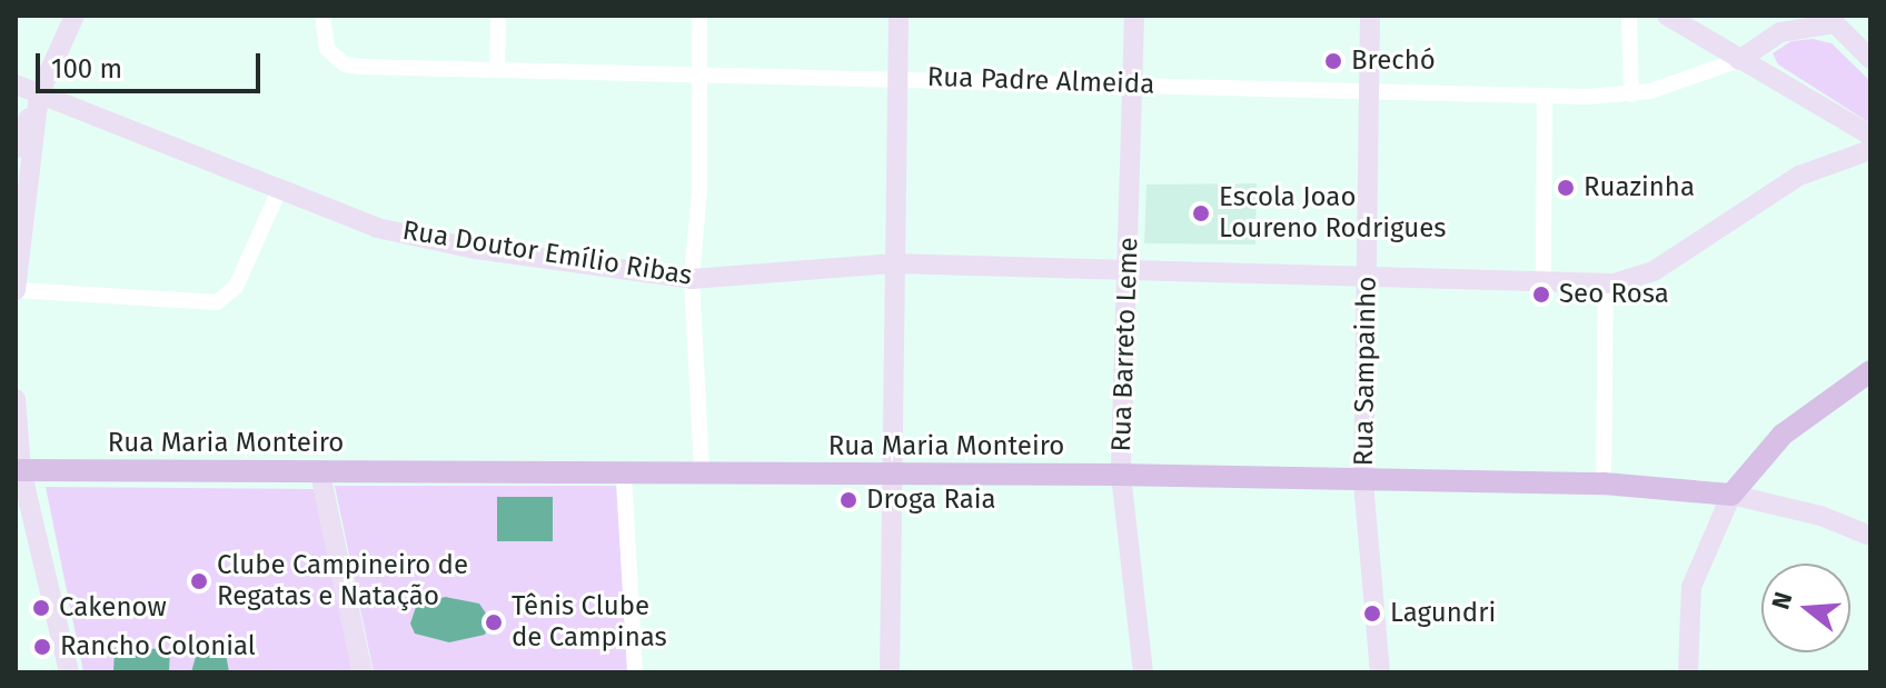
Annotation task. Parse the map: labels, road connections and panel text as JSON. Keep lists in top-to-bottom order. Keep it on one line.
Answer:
{"streets":{"main road":["Rua Maria Monteiro"],"street":["Rua Padre Almeida","Rua Doutor Emílio Ribas","Rua Barreto Leme","Rua Sampainho"]},"crossings":[["Rua Padre Almeida","Rua Barreto Leme"],["Rua Padre Almeida","Rua Sampainho"],["Rua Doutor Emílio Ribas","Rua Barreto Leme"],["Rua Doutor Emílio Ribas","Rua Sampainho"],["Rua Barreto Leme","Rua Maria Monteiro"],["Rua Sampainho","Rua Maria Monteiro"]],"places":["Brechó","Ruazinha","Escola Joao Loureno Rodrigues","Seo Rosa","Droga Raia","Clube Campineiro de Regatas e Natação","Cakenow","Lagundri","Tênis Clube de Campinas","Rancho Colonial"],"scale_bar":"100 m","north":"left"}
